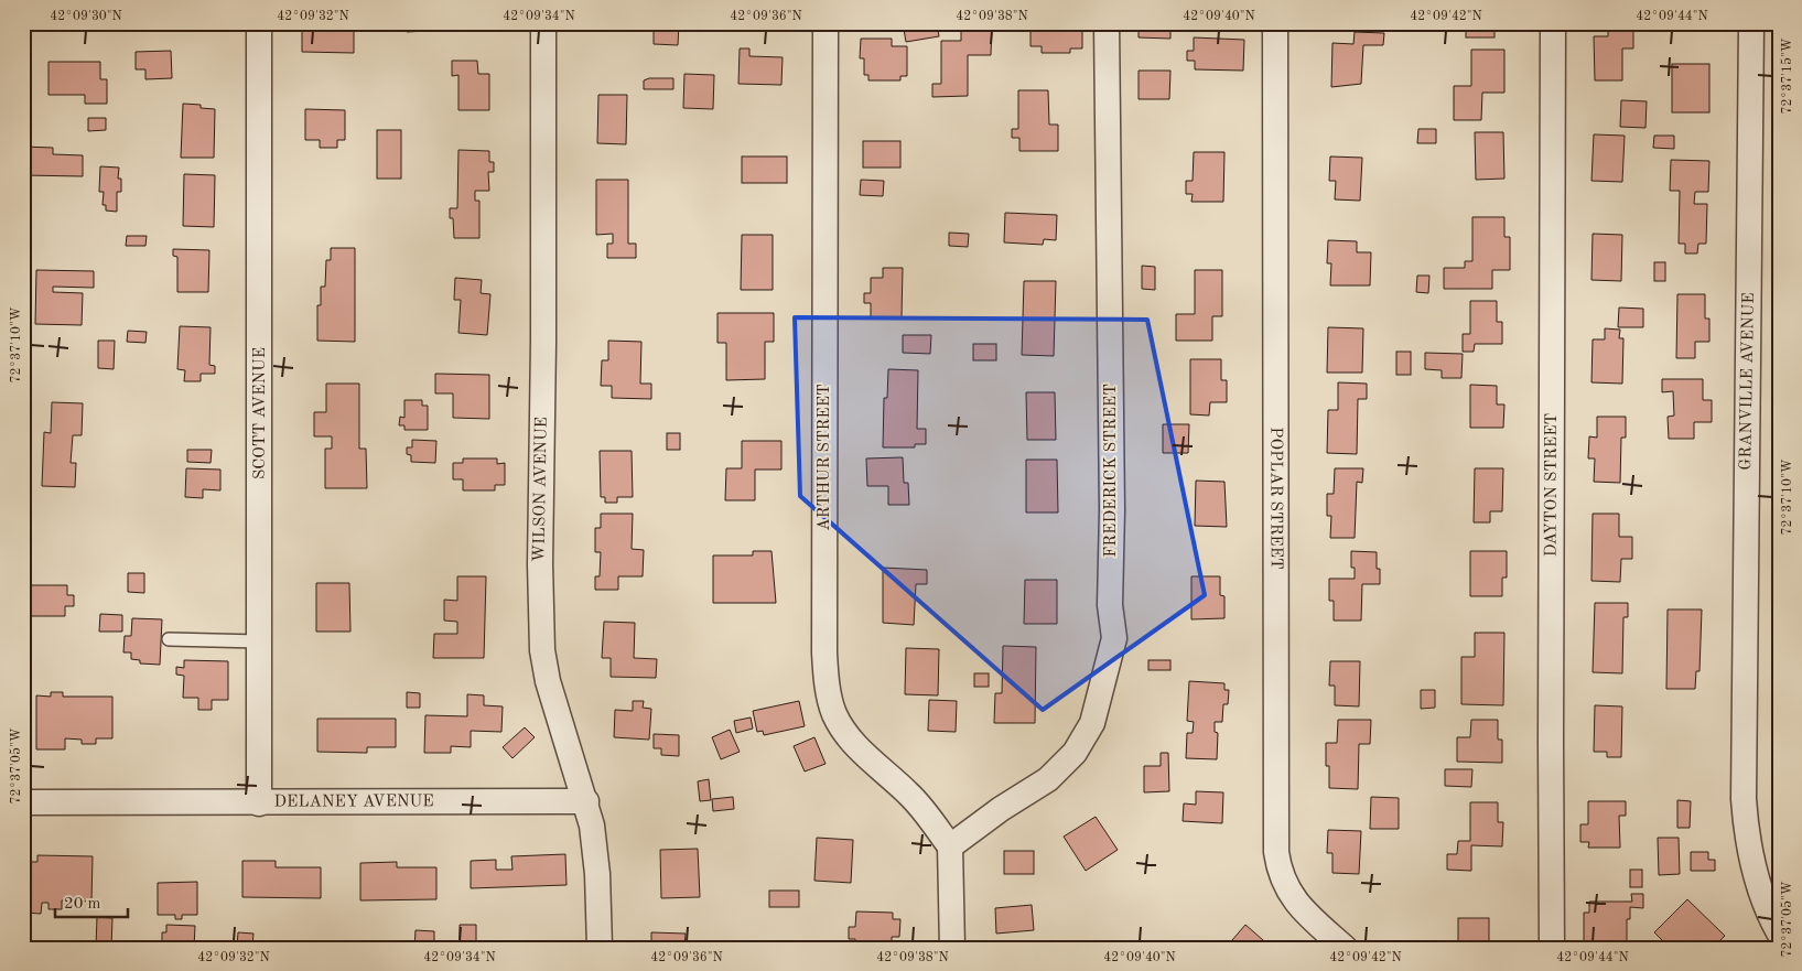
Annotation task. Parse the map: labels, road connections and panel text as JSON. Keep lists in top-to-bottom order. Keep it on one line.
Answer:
{"streets":{"street":["GRANVILLE AVENUE","SCOTT AVENUE","ARTHUR STREET","FREDERICK STREET","DAYTON STREET","WILSON AVENUE","POPLAR STREET","DELANEY AVENUE"]},"crossings":[["SCOTT AVENUE","DELANEY AVENUE"],["ARTHUR STREET","FREDERICK STREET"],["WILSON AVENUE","DELANEY AVENUE"]],"scale_bar":"20 m","coordinates":["42°09'30\"N","42°09'32\"N","42°09'34\"N","42°09'36\"N","42°09'38\"N","42°09'40\"N","42°09'42\"N","42°09'44\"N","72°37'15\"W","72°37'10\"W","72°37'05\"W"]}
